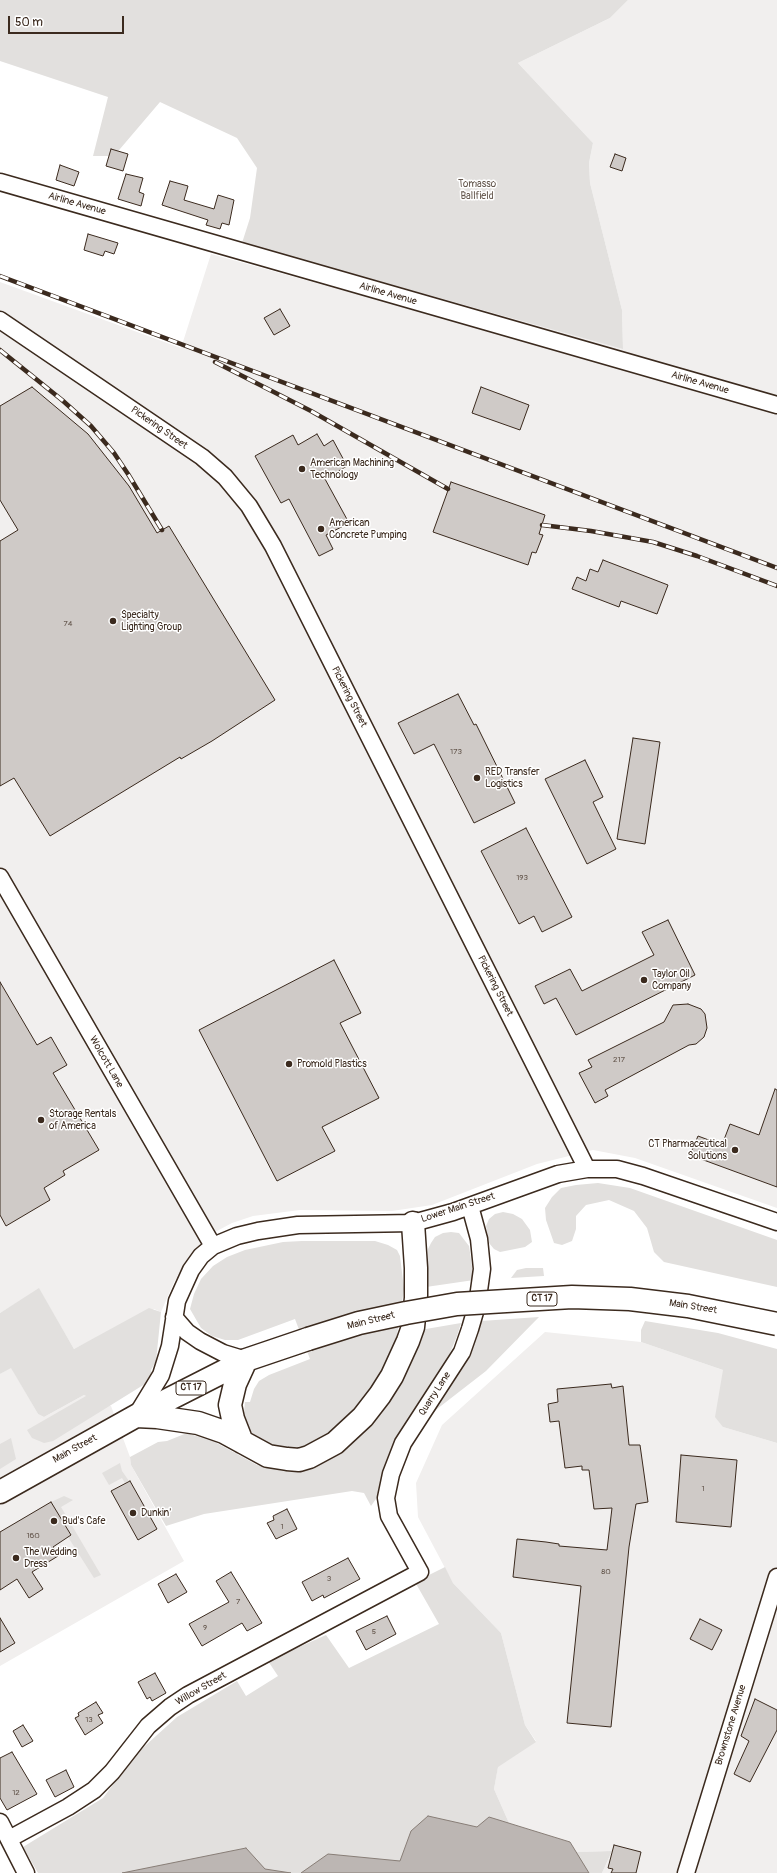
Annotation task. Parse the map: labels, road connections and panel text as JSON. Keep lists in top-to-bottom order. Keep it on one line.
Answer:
{"streets":{"highway":["CT 17","Main Street"],"street":["Airline Avenue","Pickering Street","Wolcott Lane","Lower Main Street","Quarry Lane","Willow Street","Brownstone Avenue"]},"crossings":[["Pickering Street","Lower Main Street"],["Wolcott Lane","Lower Main Street"],["Lower Main Street","Main Street"],["Lower Main Street","Quarry Lane"],["Quarry Lane","Willow Street"]],"parks":["Tomasso Ballfield"],"places":["American Machining Technology","American Concrete Pumping","Specialty Lighting Group","RED Transfer Logistics","Taylor Oil Company","Promold Plastics","Storage Rentals of America","CT Pharmaceutical Solutions","Dunkin'","Bud's Cafe","The Wedding Dress"],"house_numbers":["74","173","193","217","1","1","160","80","3","7","9","5","13","12"],"scale_bar":"50 m"}
